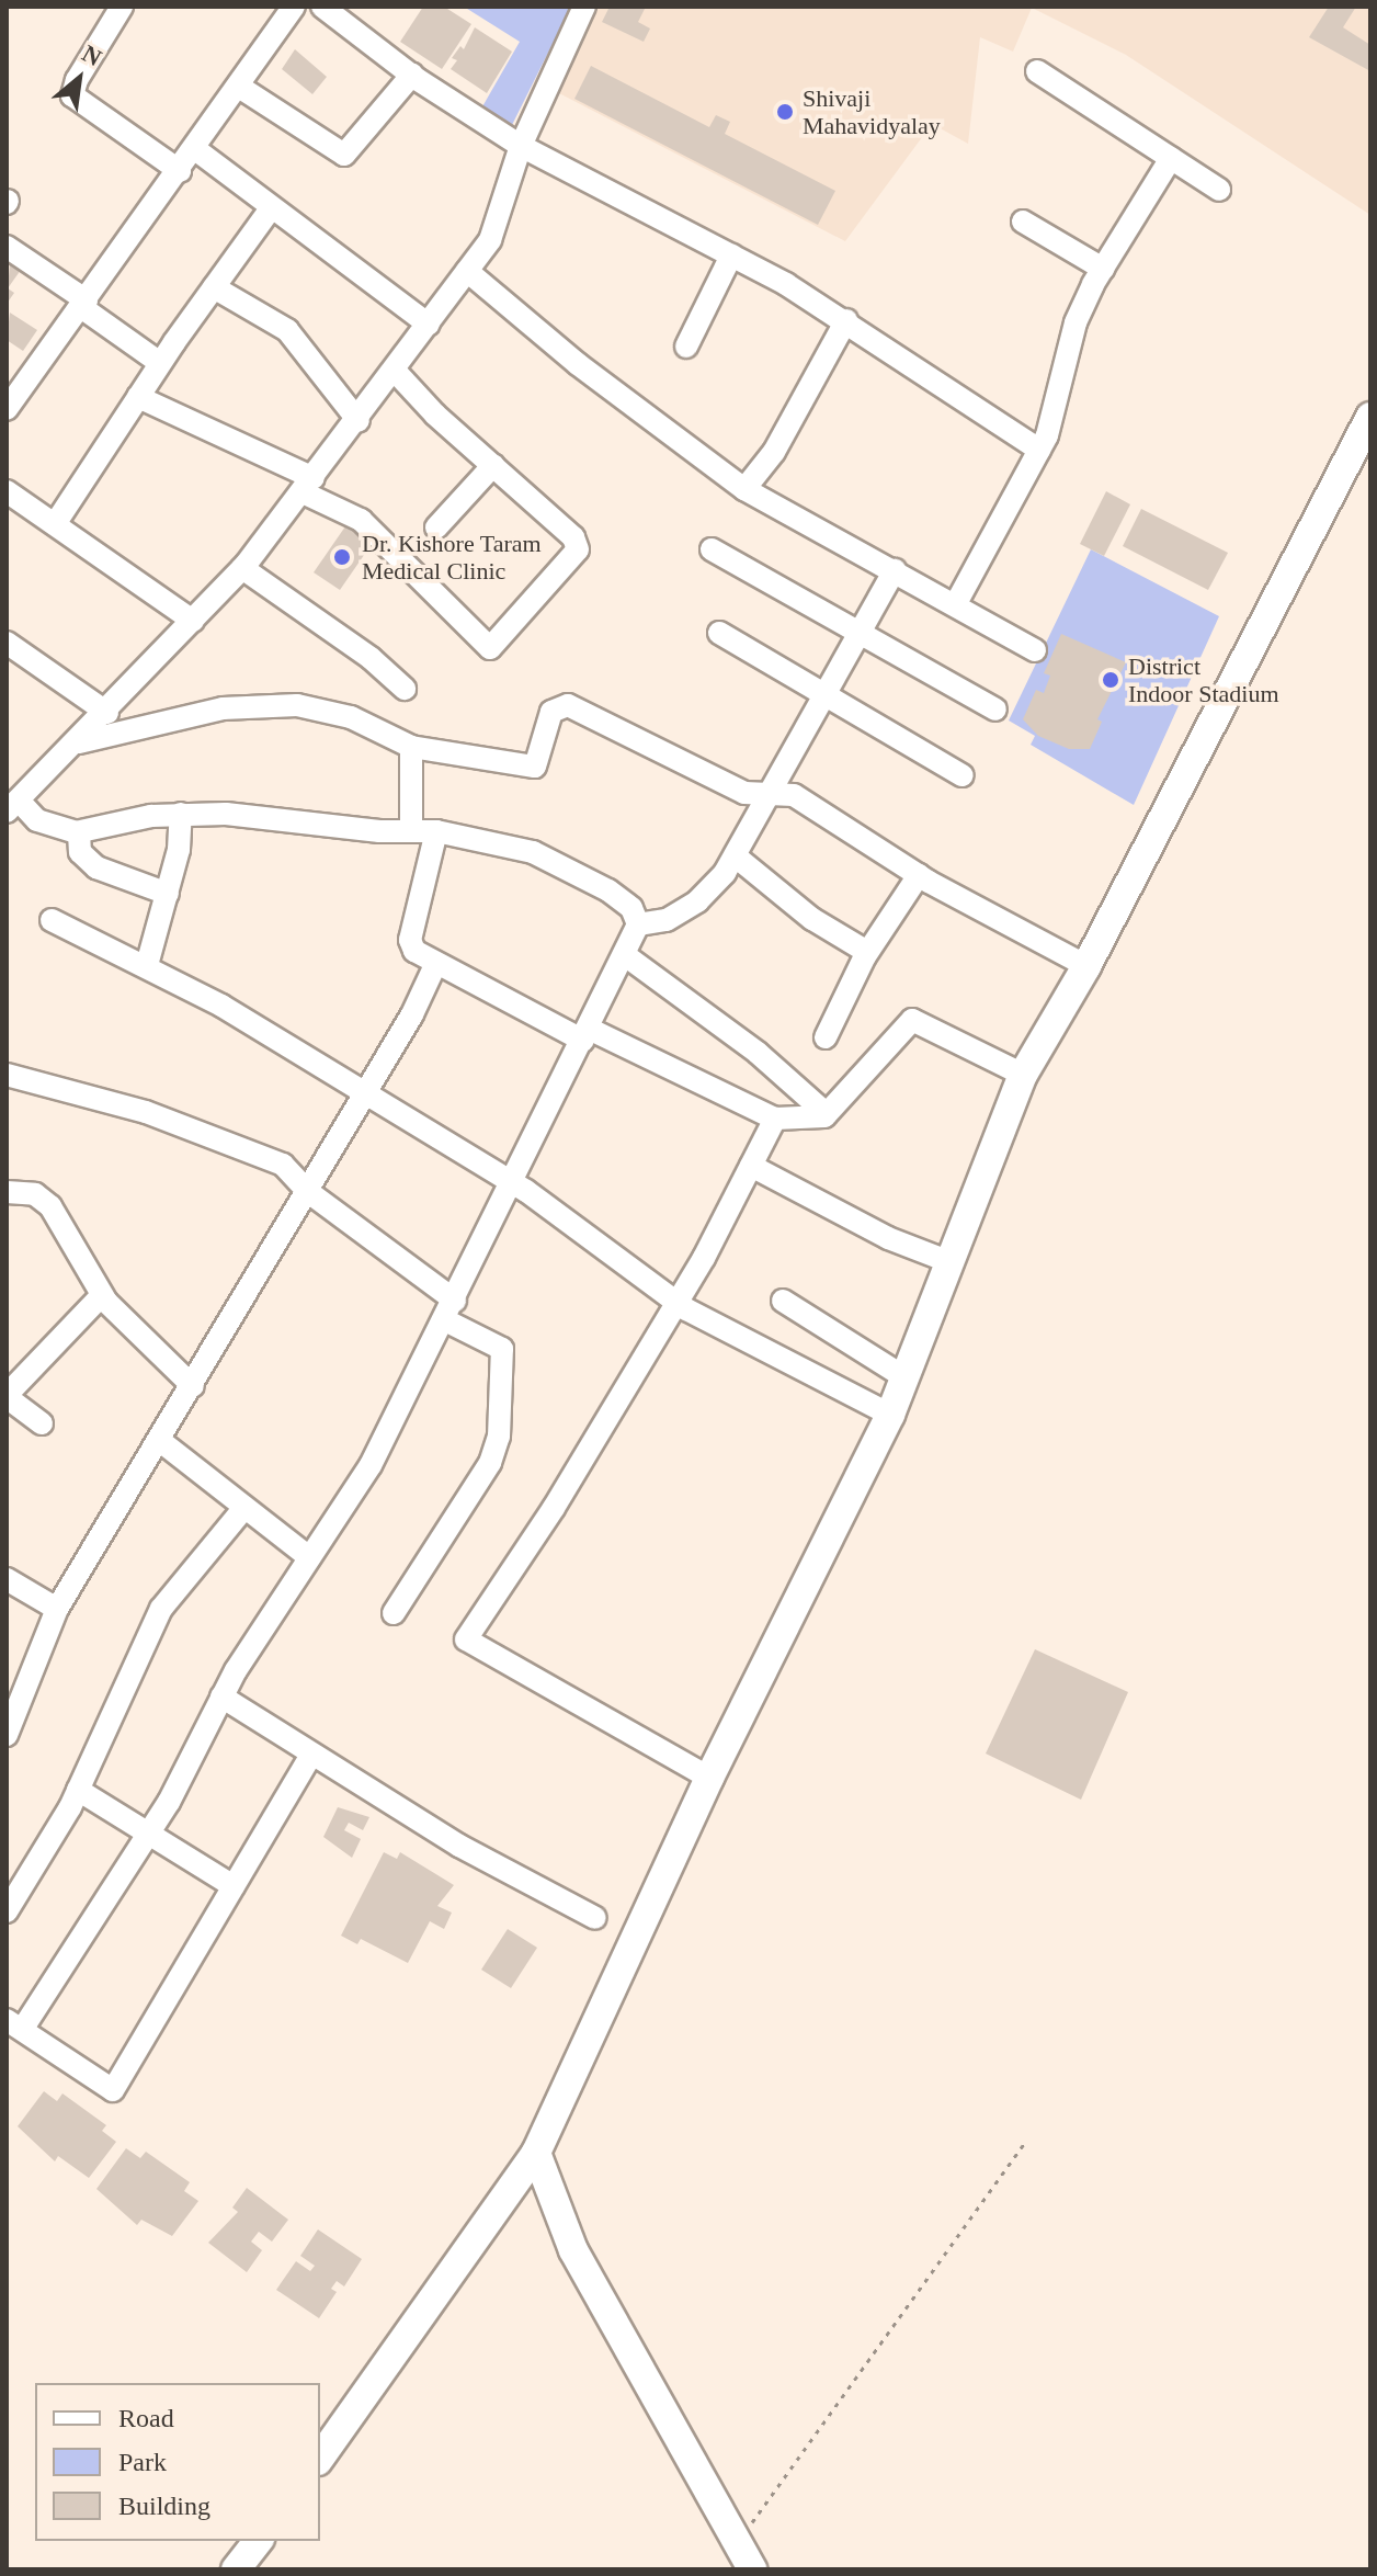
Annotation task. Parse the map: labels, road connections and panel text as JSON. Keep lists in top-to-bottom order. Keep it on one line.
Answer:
{"places":["Shivaji Mahavidyalay","Dr. Kishore Taram Medical Clinic","District Indoor Stadium"],"legend":["Road","Park","Building"],"north":"top right"}
